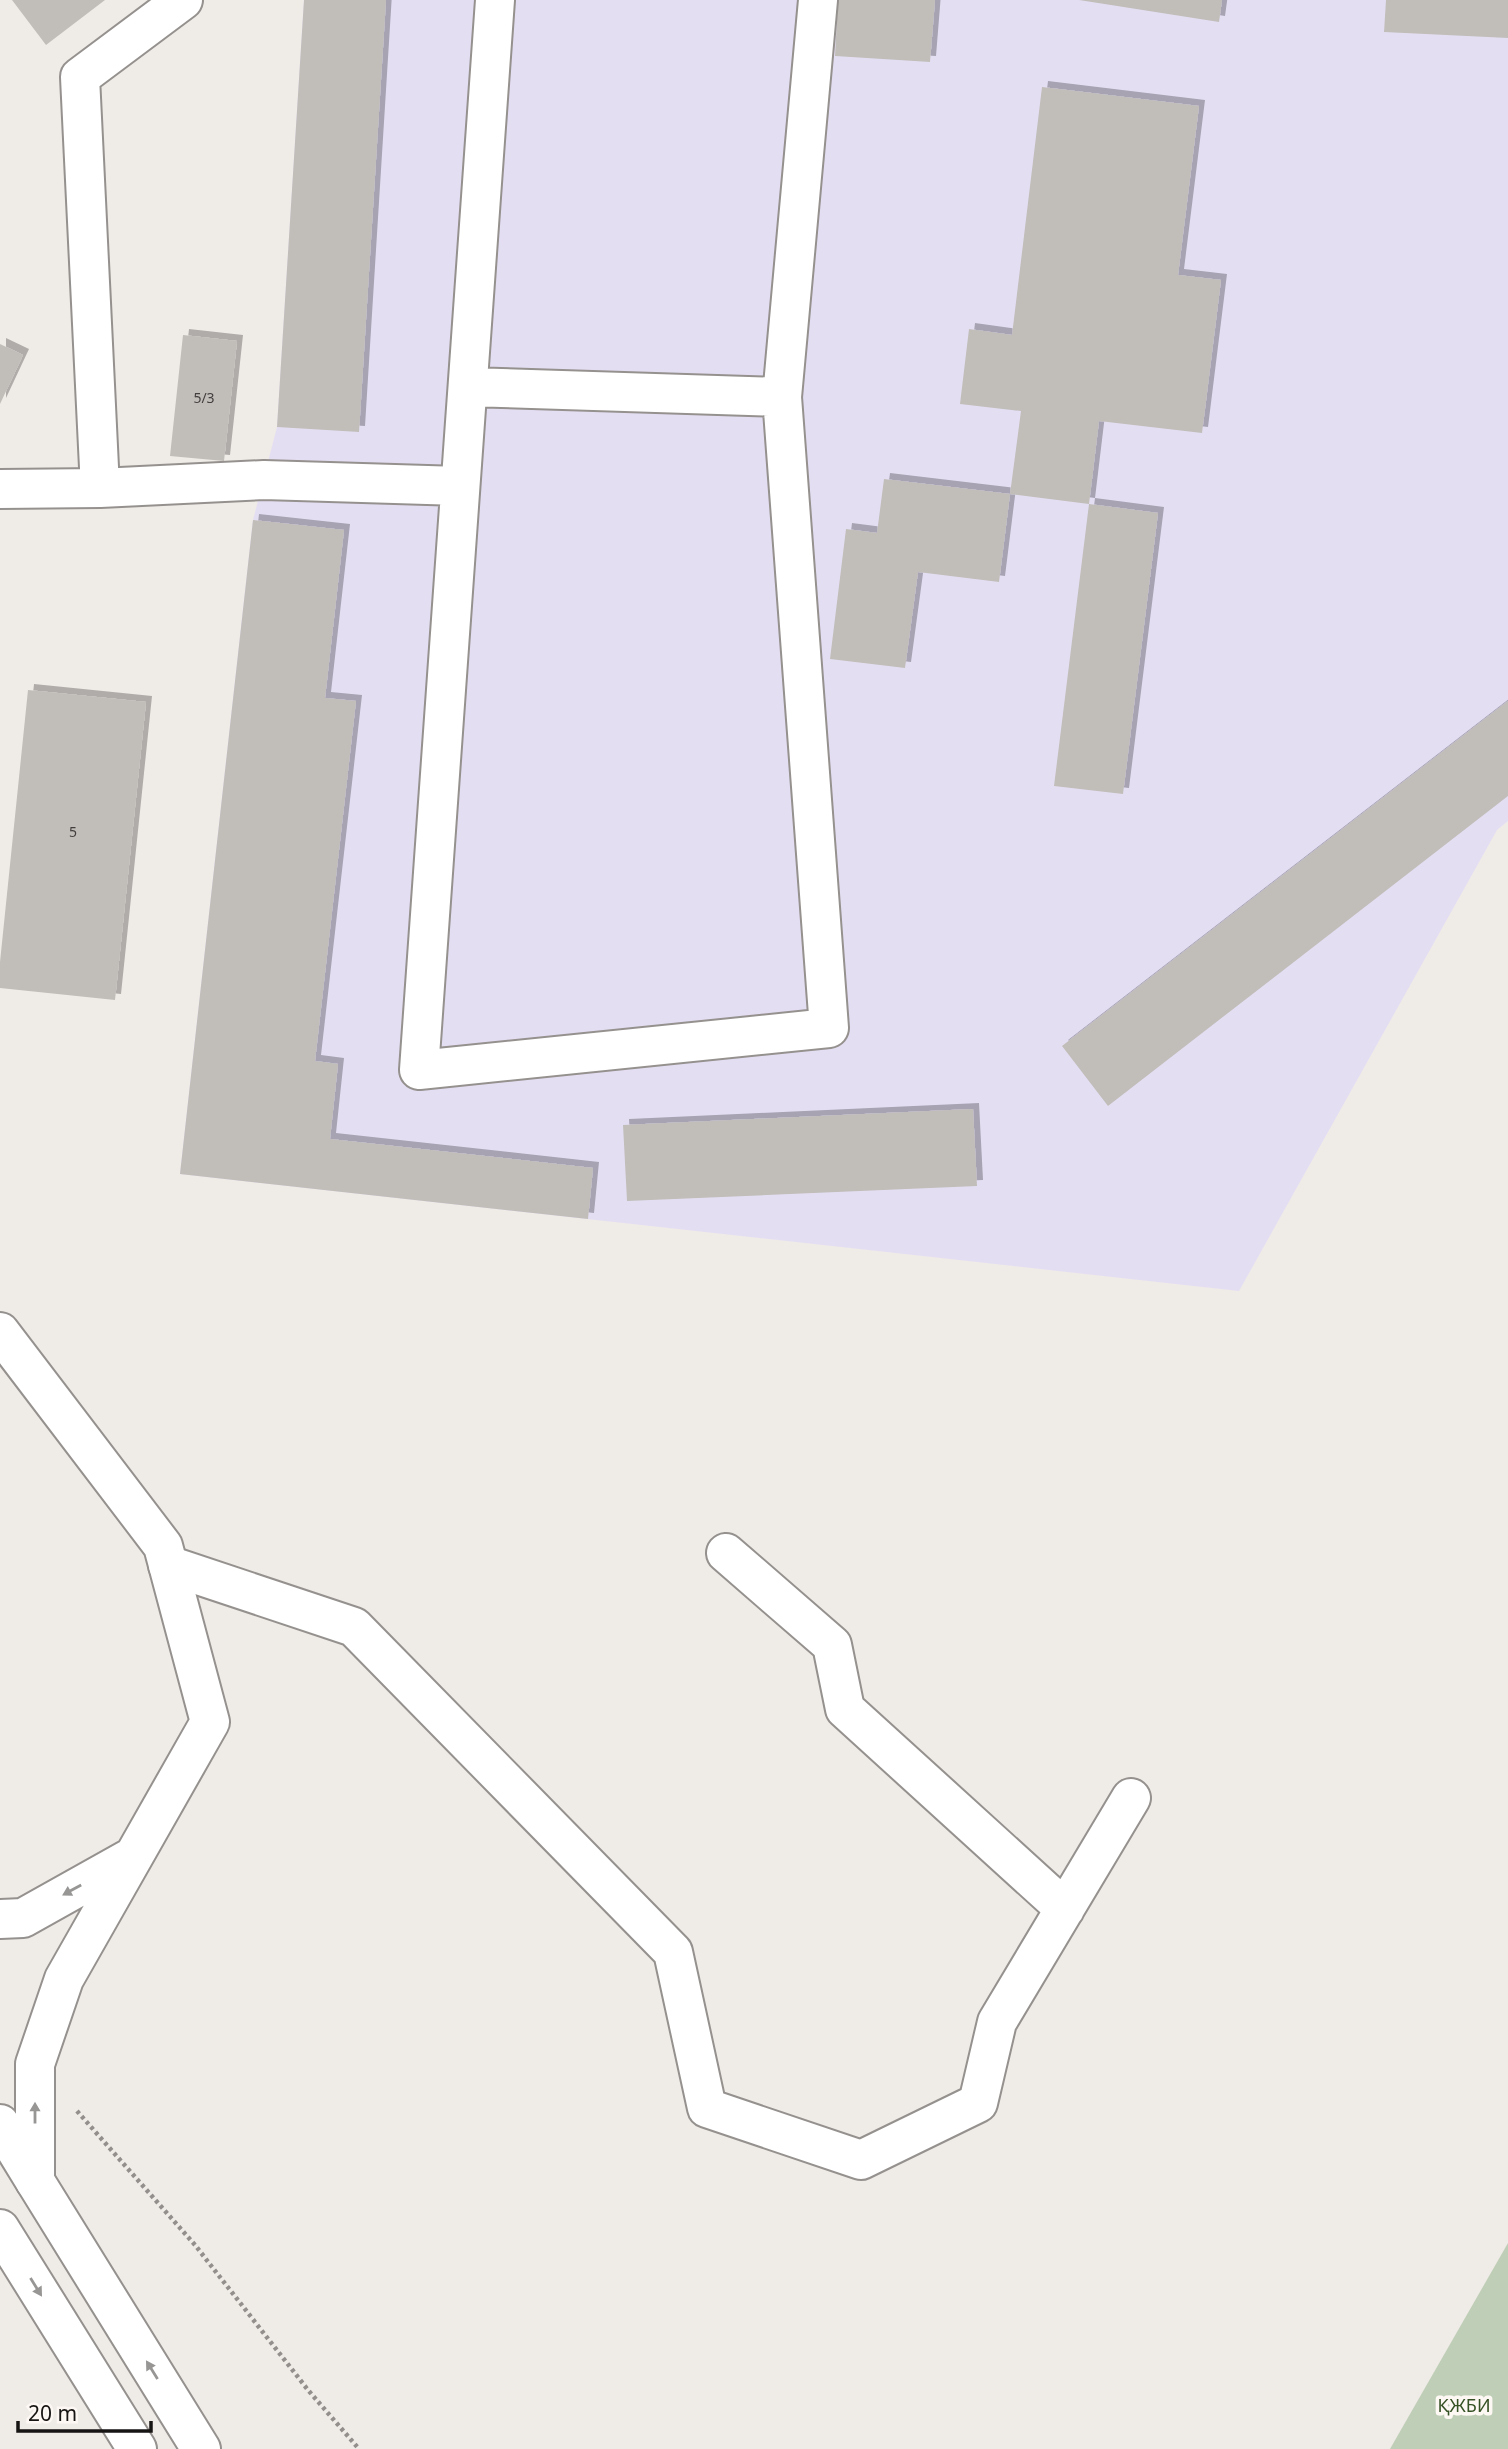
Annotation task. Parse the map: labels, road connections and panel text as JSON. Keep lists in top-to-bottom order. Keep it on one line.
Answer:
{"parks":["ҚЖБИ"],"house_numbers":["5/3","5"],"scale_bar":"20 m"}
